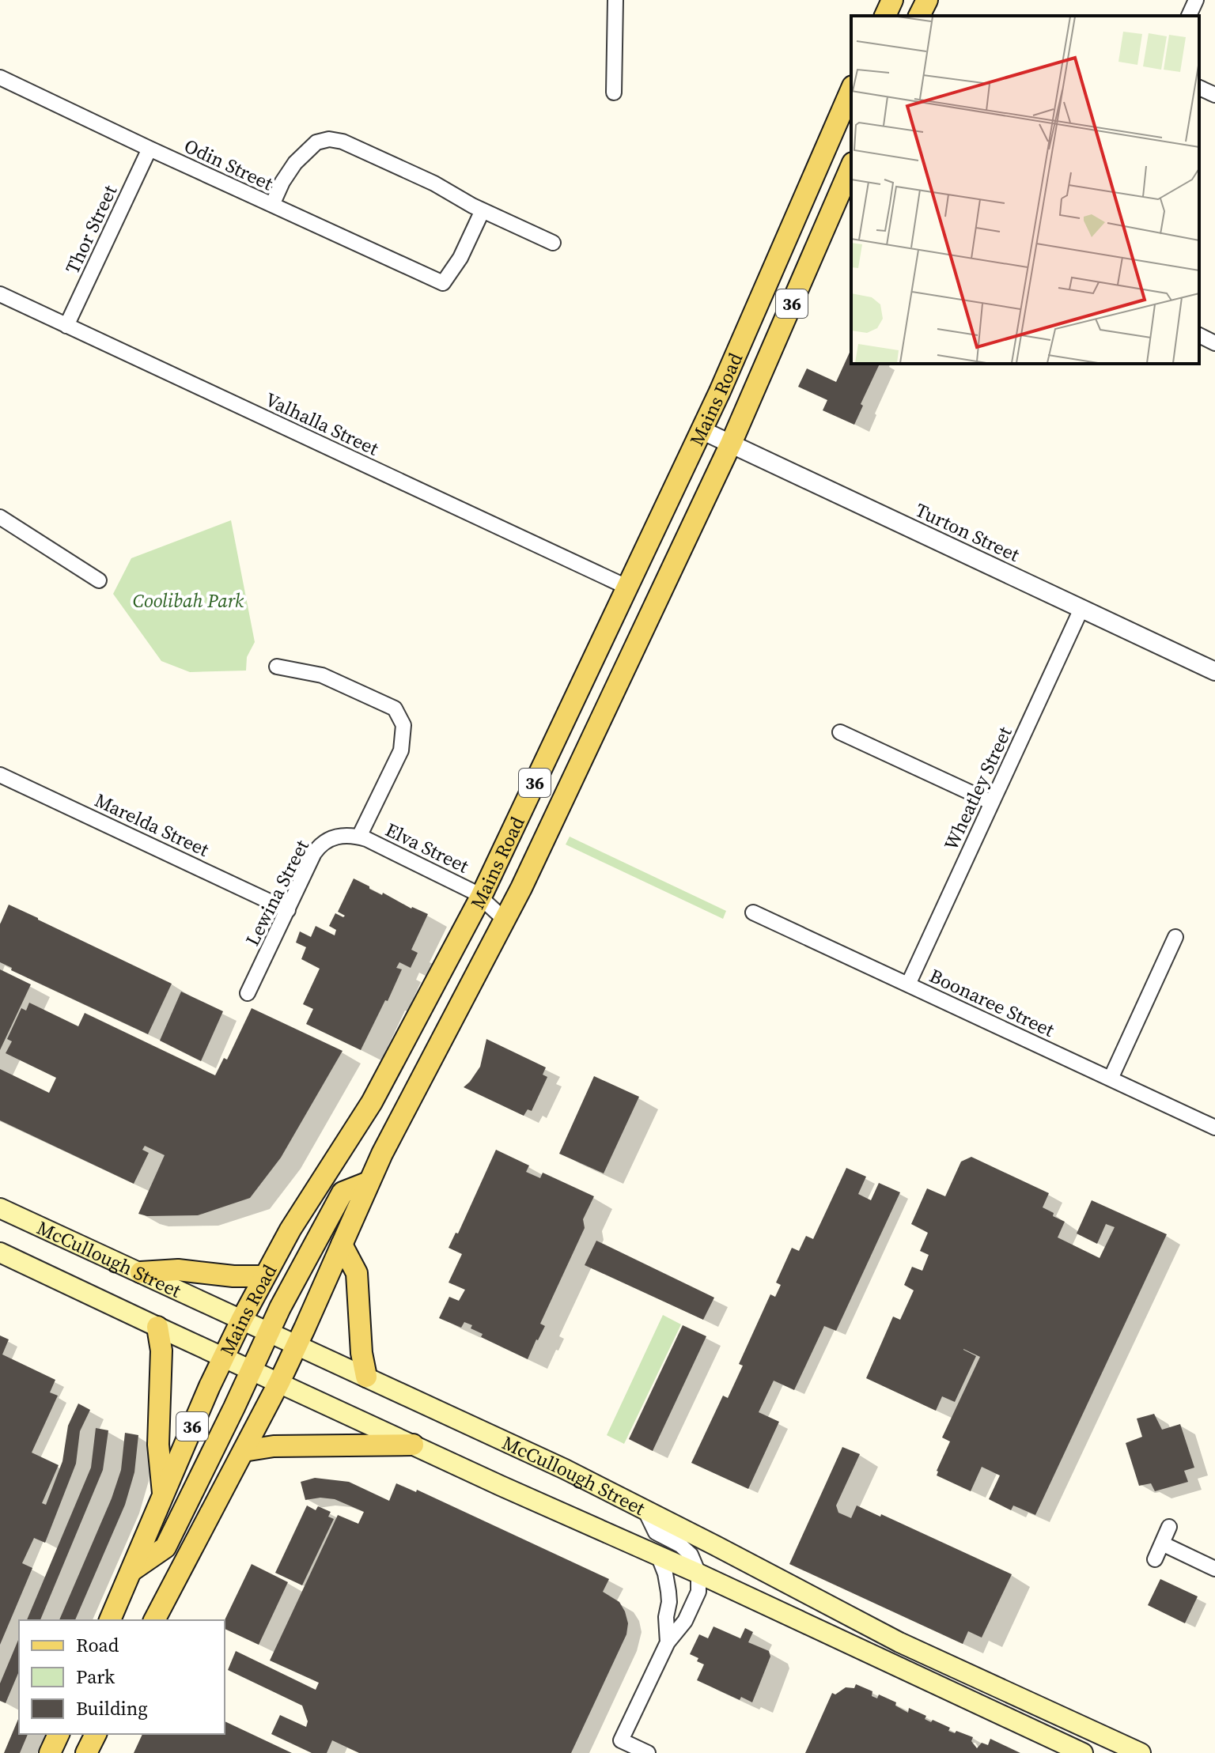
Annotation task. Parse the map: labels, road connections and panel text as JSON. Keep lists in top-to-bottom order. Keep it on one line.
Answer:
{"streets":{"main road":["36","Mains Road","McCullough Street"],"street":["Odin Street","Thor Street","Valhalla Street","Turton Street","Wheatley Street","Marelda Street","Elva Street","Lewina Street","Boonaree Street"]},"crossings":[["Odin Street","Thor Street"],["Thor Street","Valhalla Street"],["Mains Road","Valhalla Street"],["Mains Road","Turton Street"],["Mains Road","Elva Street"],["Mains Road","McCullough Street"],["Turton Street","Wheatley Street"],["Wheatley Street","Boonaree Street"],["Marelda Street","Lewina Street"],["Elva Street","Lewina Street"]],"parks":["Coolibah Park"],"legend":["Road","Park","Building"]}
